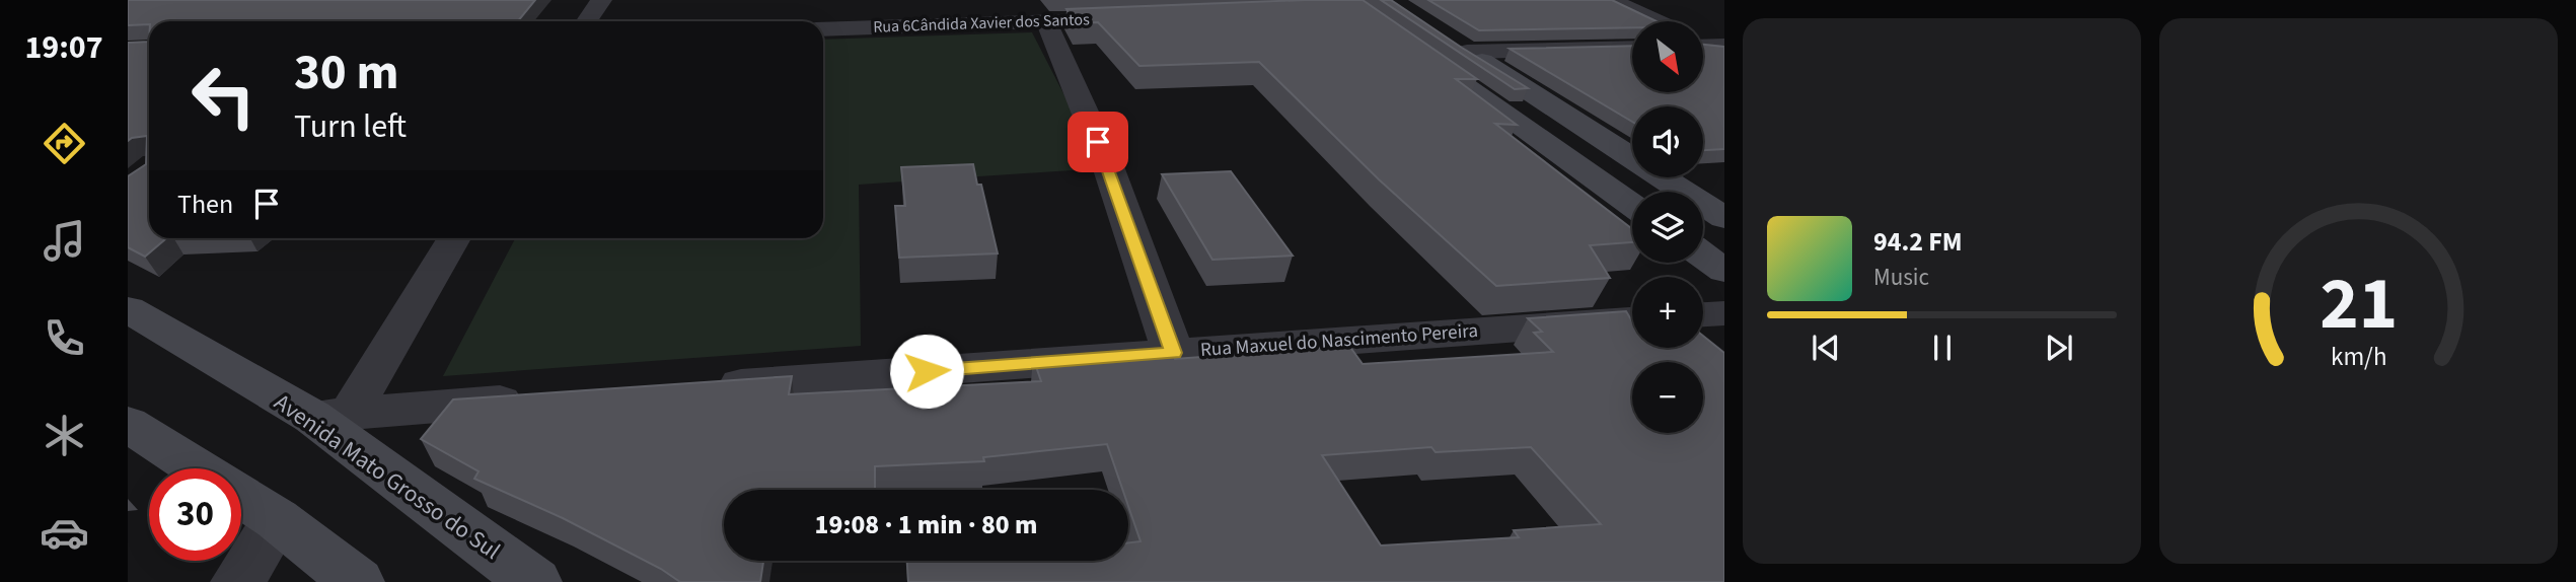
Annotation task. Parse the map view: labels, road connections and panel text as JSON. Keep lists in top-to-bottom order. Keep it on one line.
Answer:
{"streets":{"street":["Rua 6Cândida Xavier dos Santos","Rua Maxuel do Nascimento Pereira","Avenida Mato Grosso do Sul"]},"north":"bottom right","page":{"tabs":"19:07","map_buttons":["+","−"],"turn":["30 m","Turn left"],"then":"Then","song":["94.2 FM","Music"],"limit":"30","trip":"19:08 · 1 min · 80 m","gauge":["21","km/h"]}}
